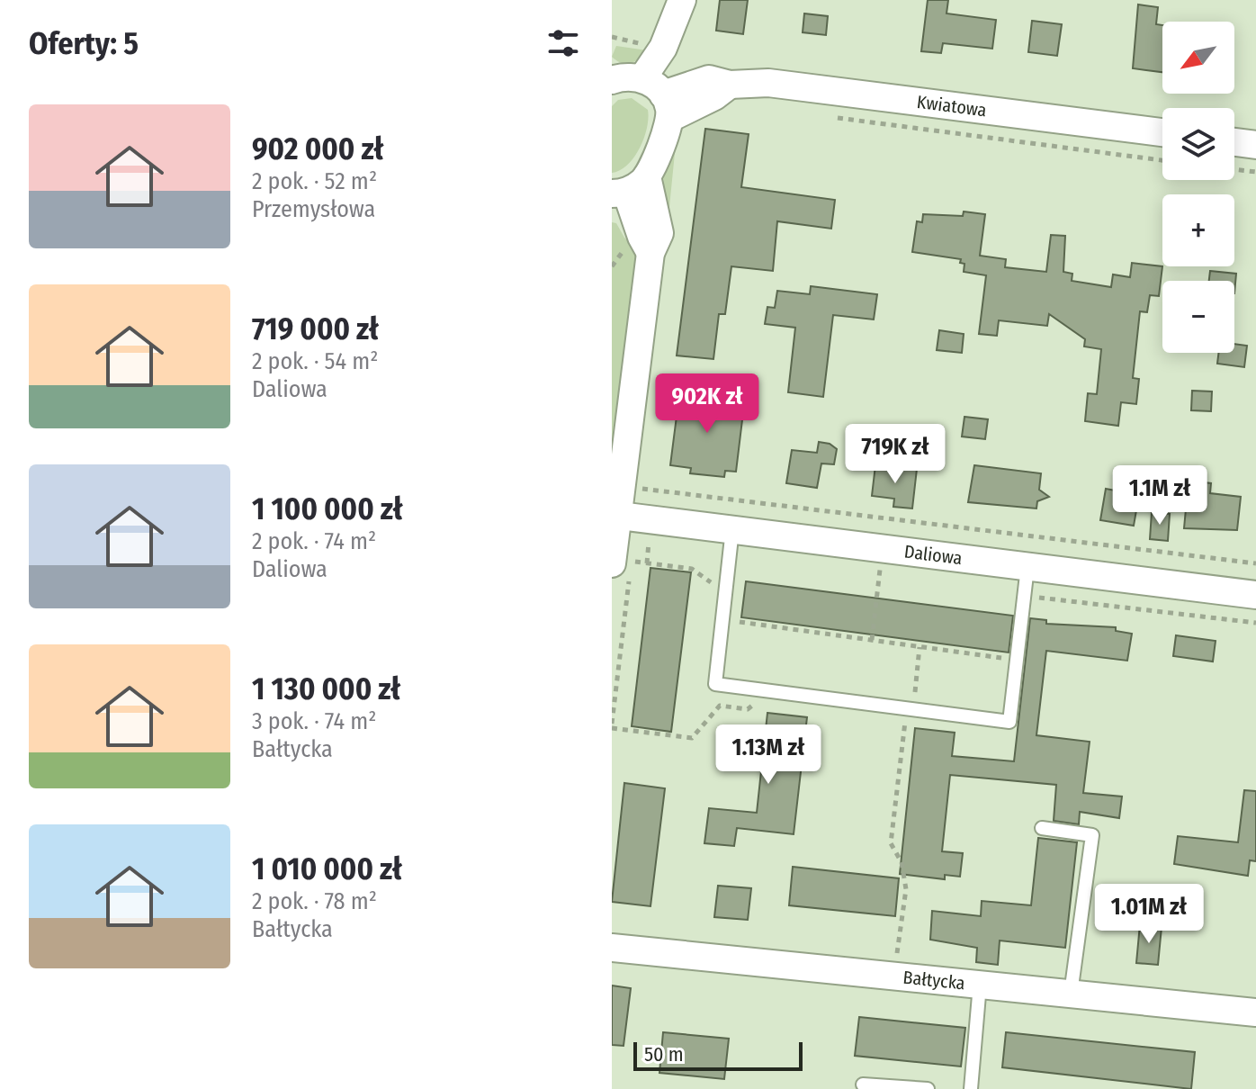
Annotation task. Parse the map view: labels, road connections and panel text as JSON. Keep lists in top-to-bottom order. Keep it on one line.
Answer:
{"streets":{"street":["Kwiatowa","Daliowa","Bałtycka"]},"scale_bar":"50 m","north":"bottom left","page":{"heading":"Oferty: 5","map_buttons":["+","−"],"list":[{"name":"902 000 zł","note":"2 pok. · 52 m² · Przemysłowa"},{"name":"719 000 zł","note":"2 pok. · 54 m² · Daliowa"},{"name":"1 100 000 zł","note":"2 pok. · 74 m² · Daliowa"},{"name":"1 130 000 zł","note":"3 pok. · 74 m² · Bałtycka"},{"name":"1 010 000 zł","note":"2 pok. · 78 m² · Bałtycka"}],"price":["902K zł","719K zł","1.1M zł","1.13M zł","1.01M zł"],"scale":"50 m"}}
